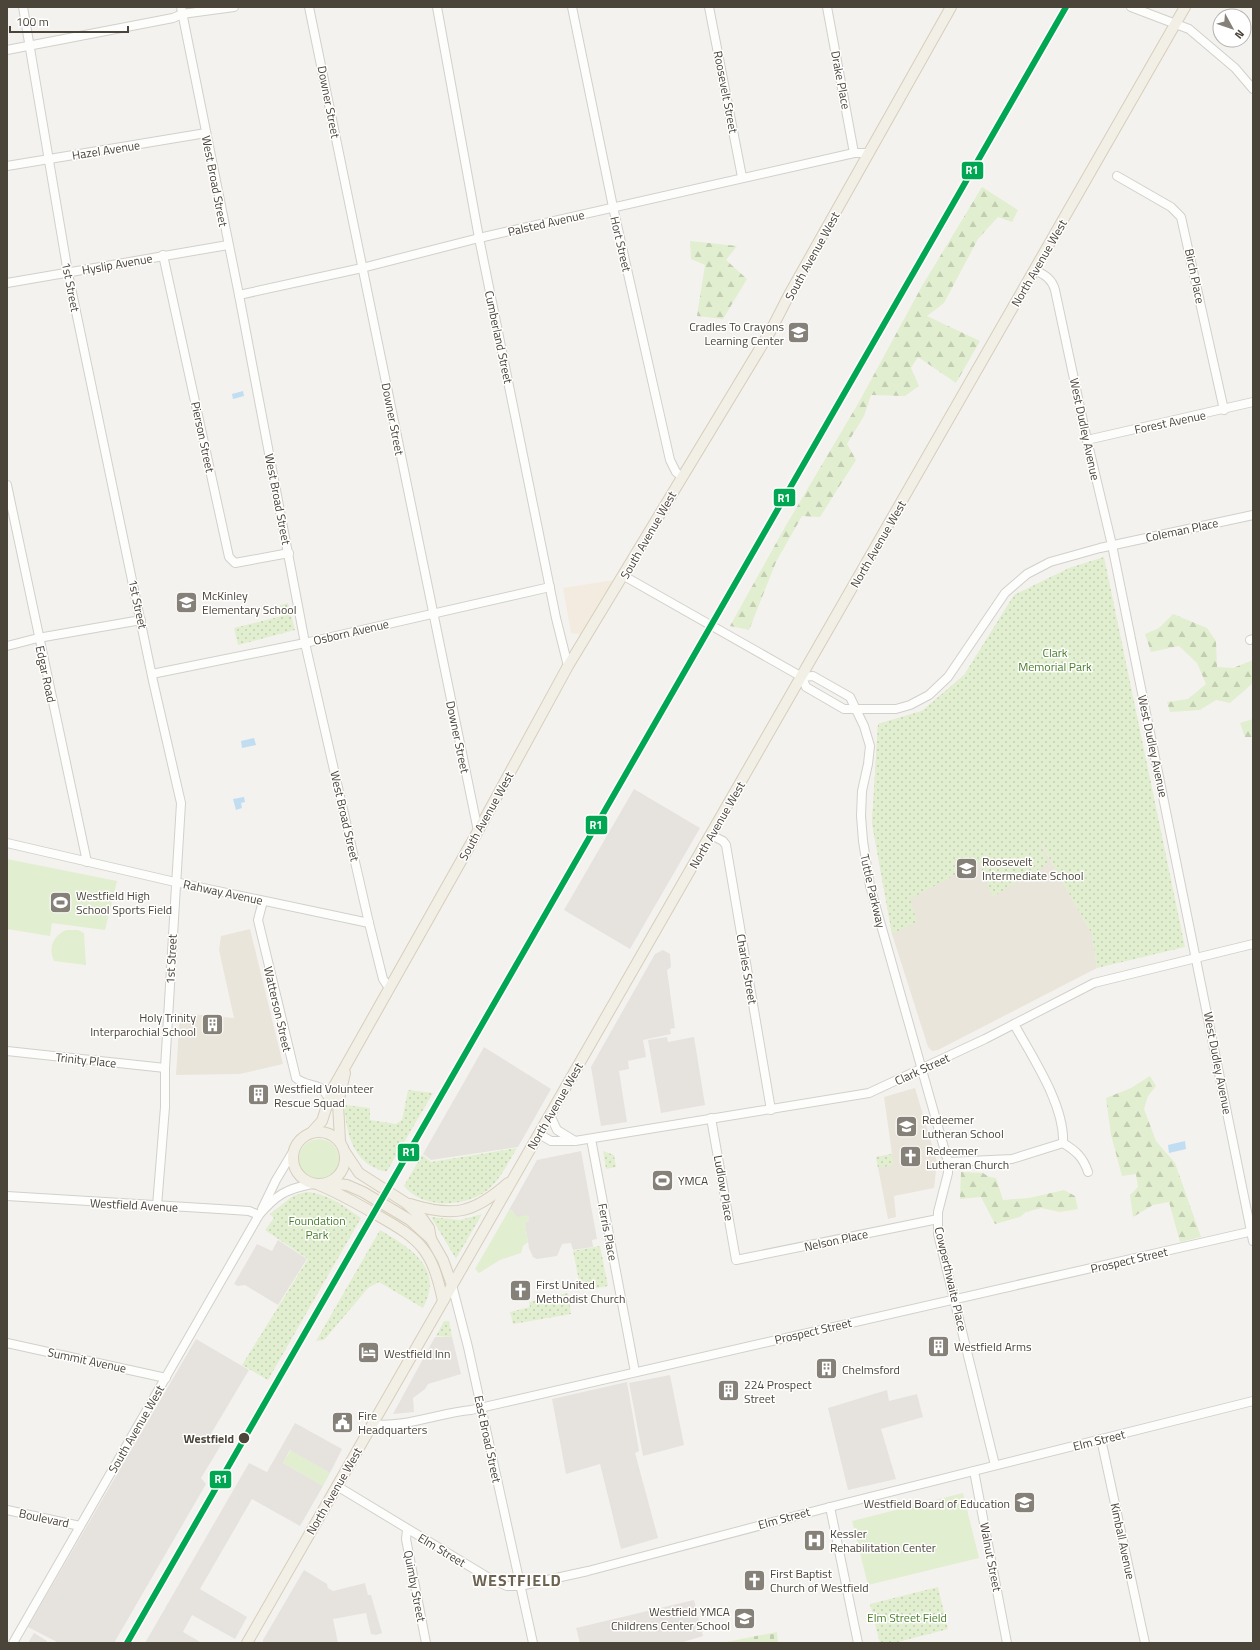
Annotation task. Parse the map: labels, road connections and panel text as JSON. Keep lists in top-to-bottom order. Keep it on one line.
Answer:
{"streets":{"main road":["South Avenue West","North Avenue West","East Broad Street"],"street":["Drake Place","Roosevelt Street","Downer Street","Hazel Avenue","West Broad Street","Palsted Avenue","Hort Street","Hyslip Avenue","Birch Place","1st Street","Cumberland Street","Forest Avenue","West Dudley Avenue","Pierson Street","Coleman Place","Osborn Avenue","Edgar Road","Tuttle Parkway","Rahway Avenue","Charles Street","Watterson Street","Trinity Place","Clark Street","Ludlow Place","Westfield Avenue","Ferris Place","Nelson Place","Prospect Street","Cowperthwaite Place","Summit Avenue","Elm Street","Boulevard","Kimball Avenue","Walnut Street","Quimby Street"]},"crossings":[["Drake Place","Palsted Avenue"],["Roosevelt Street","Palsted Avenue"],["Downer Street","Palsted Avenue"],["Downer Street","South Avenue West"],["Downer Street","Osborn Avenue"],["Hazel Avenue","West Broad Street"],["Hazel Avenue","1st Street"],["West Broad Street","Palsted Avenue"],["West Broad Street","South Avenue West"],["West Broad Street","Hyslip Avenue"],["West Broad Street","Pierson Street"],["West Broad Street","Osborn Avenue"],["West Broad Street","Rahway Avenue"],["Palsted Avenue","Hort Street"],["Palsted Avenue","South Avenue West"],["Palsted Avenue","Cumberland Street"],["Hort Street","South Avenue West"],["South Avenue West","Cumberland Street"],["South Avenue West","Tuttle Parkway"],["South Avenue West","Watterson Street"],["South Avenue West","Westfield Avenue"],["South Avenue West","Summit Avenue"],["South Avenue West","East Broad Street"],["South Avenue West","Boulevard"],["North Avenue West","West Dudley Avenue"],["North Avenue West","Tuttle Parkway"],["North Avenue West","Charles Street"],["North Avenue West","Clark Street"],["North Avenue West","Prospect Street"],["North Avenue West","East Broad Street"],["North Avenue West","Elm Street"],["Hyslip Avenue","1st Street"],["Hyslip Avenue","Pierson Street"],["Birch Place","Forest Avenue"],["1st Street","Osborn Avenue"],["1st Street","Rahway Avenue"],["1st Street","Trinity Place"],["1st Street","Westfield Avenue"],["Cumberland Street","Osborn Avenue"],["Forest Avenue","West Dudley Avenue"],["West Dudley Avenue","Coleman Place"],["West Dudley Avenue","Tuttle Parkway"],["West Dudley Avenue","Clark Street"],["West Dudley Avenue","Prospect Street"],["Coleman Place","Tuttle Parkway"],["Edgar Road","Rahway Avenue"],["Tuttle Parkway","Clark Street"],["Tuttle Parkway","Cowperthwaite Place"],["Rahway Avenue","Watterson Street"],["Charles Street","Clark Street"],["Clark Street","Ludlow Place"],["Clark Street","Ferris Place"],["Clark Street","Cowperthwaite Place"],["Ludlow Place","Nelson Place"],["Ferris Place","Prospect Street"],["Nelson Place","Cowperthwaite Place"],["Prospect Street","Cowperthwaite Place"],["Prospect Street","East Broad Street"],["Cowperthwaite Place","Elm Street"],["East Broad Street","Elm Street"],["Elm Street","Kimball Avenue"],["Elm Street","Walnut Street"],["Elm Street","Quimby Street"]],"districts":["WESTFIELD"],"parks":["Clark Memorial Park","Foundation Park","Elm Street Field"],"places":{"school or university":["Cradles To Crayons Learning Center","McKinley Elementary School","Roosevelt Intermediate School","Redeemer Lutheran School","Westfield Board of Education","Westfield YMCA Childrens Center School"],"sports":["Westfield High School Sports Field","YMCA"],"building":["Holy Trinity Interparochial School","Westfield Volunteer Rescue Squad","Westfield Arms","Chelmsford","224 Prospect Street"],"church":["Redeemer Lutheran Church","First United Methodist Church","First Baptist Church of Westfield"],"hotel":["Westfield Inn"],"public building":["Fire Headquarters"],"other":["Westfield"],"hospital":["Kessler Rehabilitation Center"]},"lines":["transit line R1"],"scale_bar":"100 m","north":"bottom right"}
